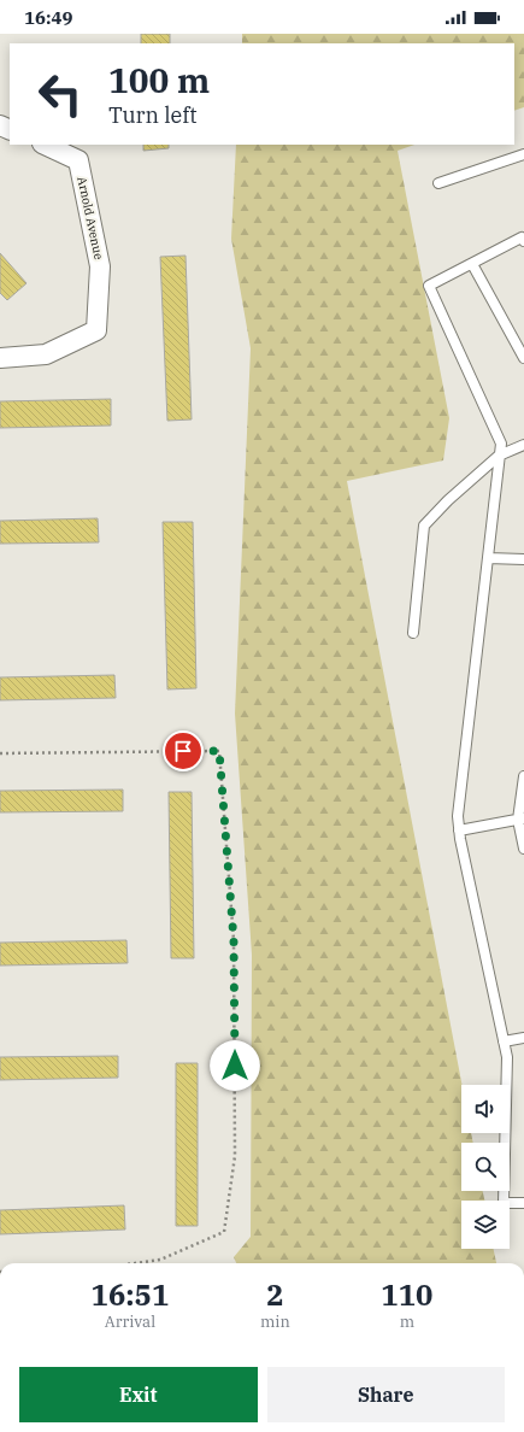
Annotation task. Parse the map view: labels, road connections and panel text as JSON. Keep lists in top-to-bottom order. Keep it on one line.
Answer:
{"streets":{"street":["Arnold Avenue"]},"page":{"status":"16:49","turn":["100 m","Turn left"],"eta":["16:51","Arrival","2","min","110","m"],"buttons":["Exit","Share"]}}
